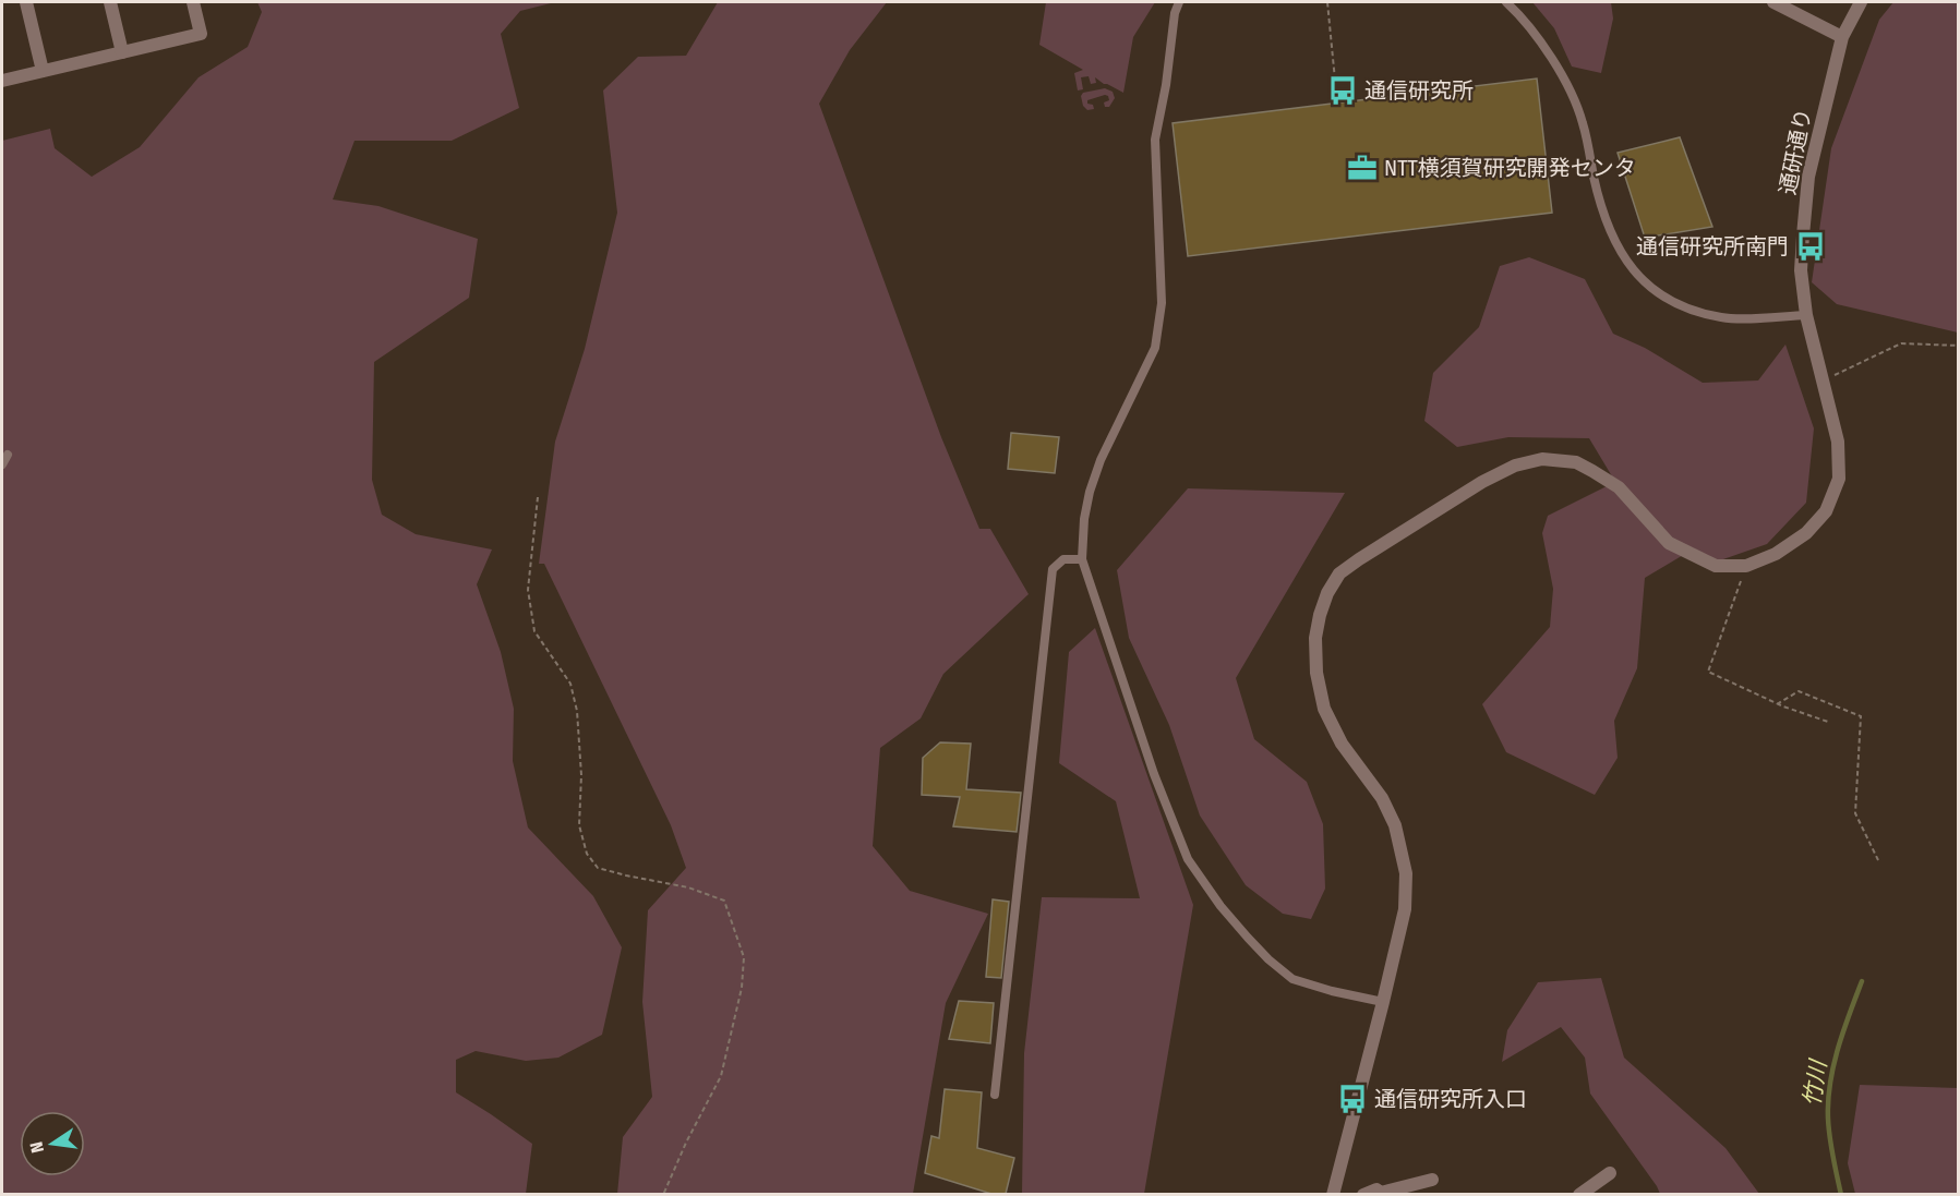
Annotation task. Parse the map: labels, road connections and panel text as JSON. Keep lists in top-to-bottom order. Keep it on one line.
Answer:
{"streets":{"street":["通研通り"]},"water":["竹川"],"places":{"bus stop":["通信研究所","通信研究所南門","通信研究所入口"],"office":["NTT横須賀研究開発センタ"]},"north":"left"}
